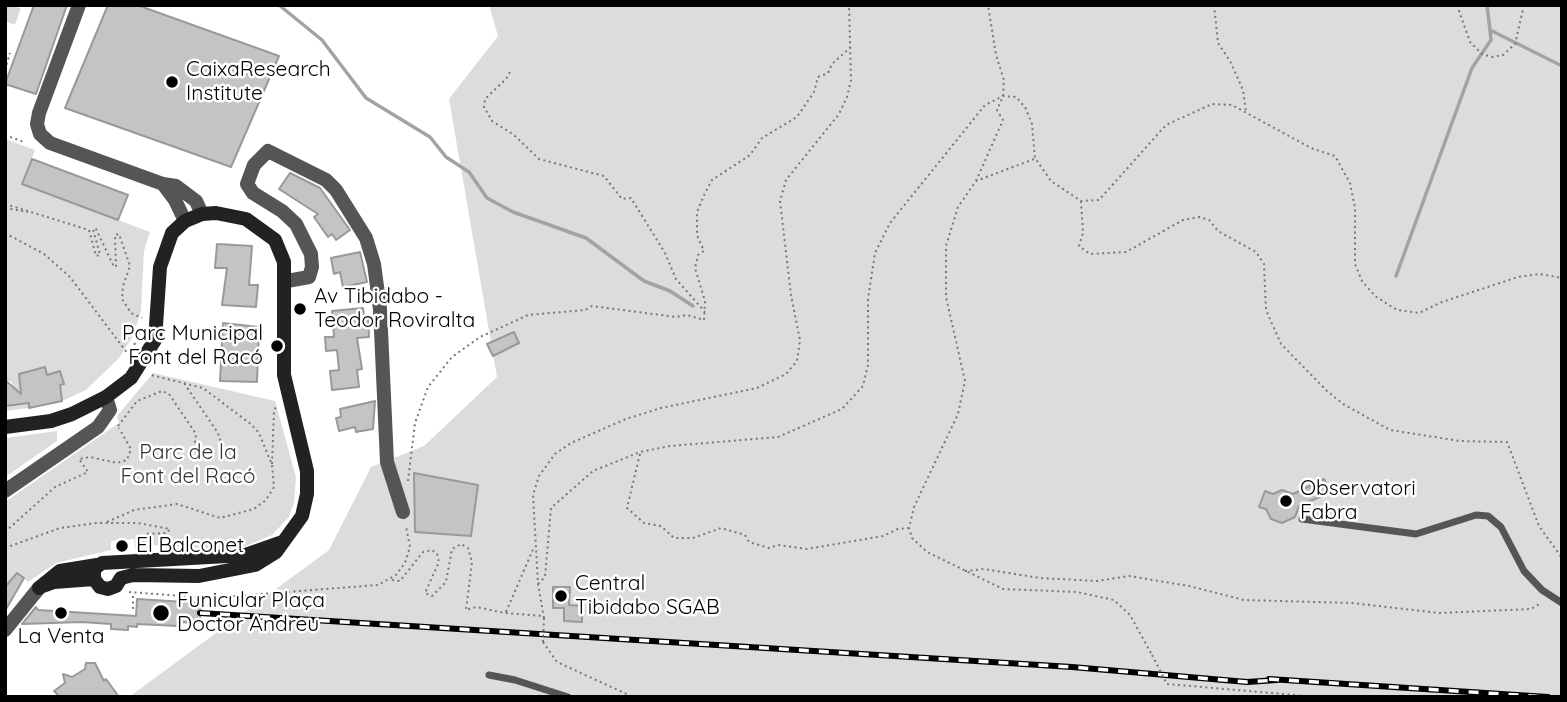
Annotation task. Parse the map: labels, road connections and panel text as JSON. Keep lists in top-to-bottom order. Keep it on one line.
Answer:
{"parks":["Parc de la Font del Racó"],"places":["CaixaResearch Institute","Av Tibidabo - Teodor Roviralta","Parc Municipal Font del Racó","Observatori Fabra","El Balconet","Central Tibidabo SGAB","La Venta","Funicular Plaça Doctor Andreu"]}
